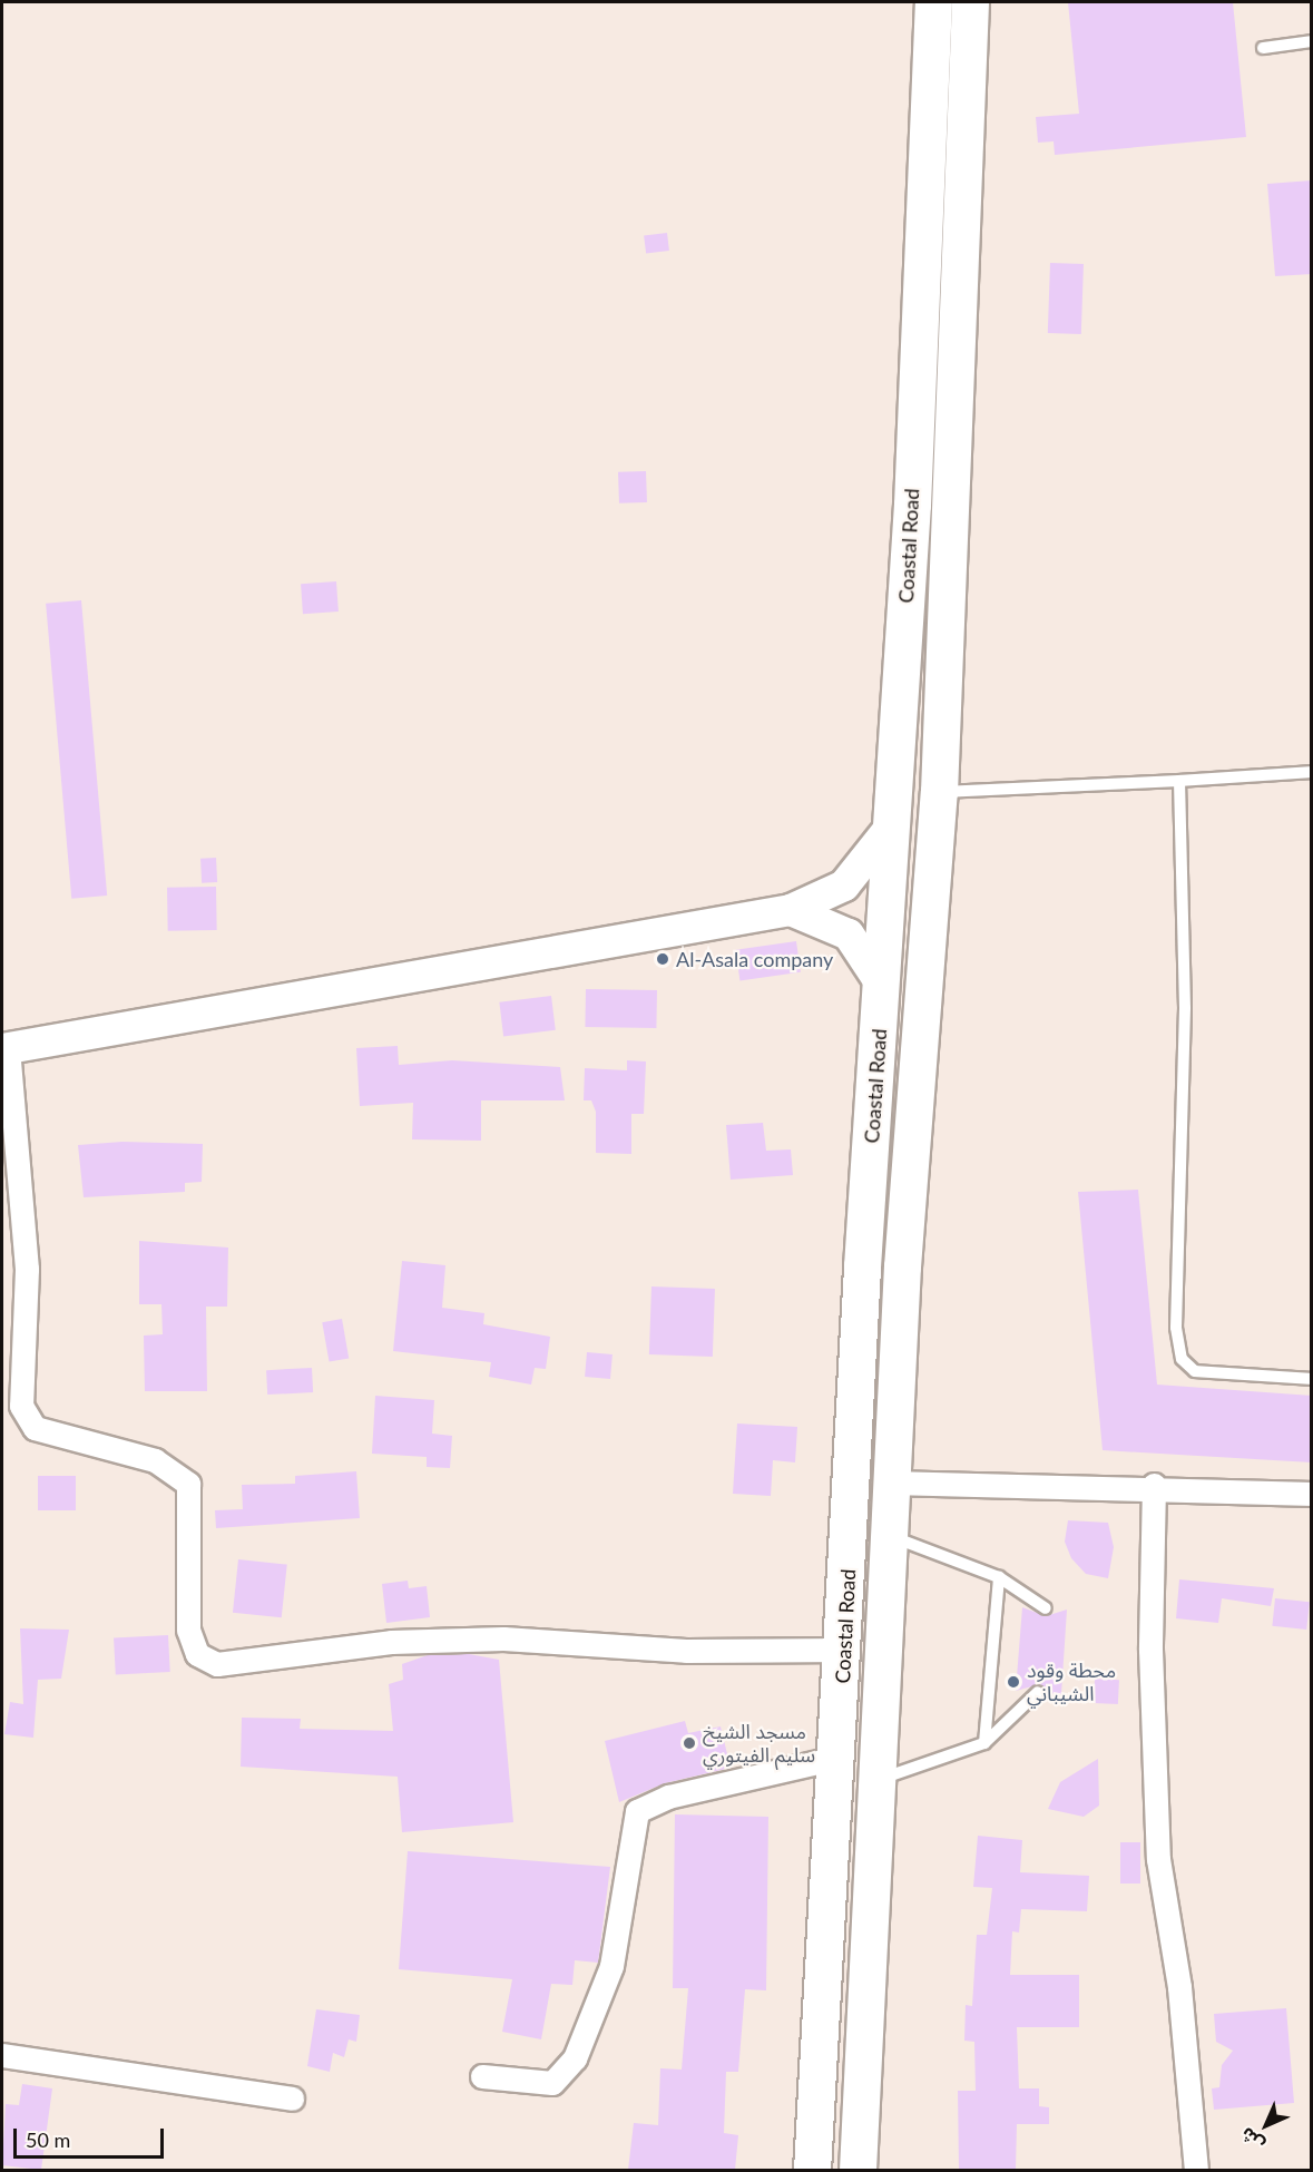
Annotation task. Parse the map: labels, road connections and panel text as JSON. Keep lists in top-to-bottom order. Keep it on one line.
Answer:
{"streets":{"highway":["Coastal Road"]},"places":["Al-Asala company","محطة وقود الشيباني","مسجد الشيخ سليم الفيتوري"],"scale_bar":"50 m","north":"bottom left"}
